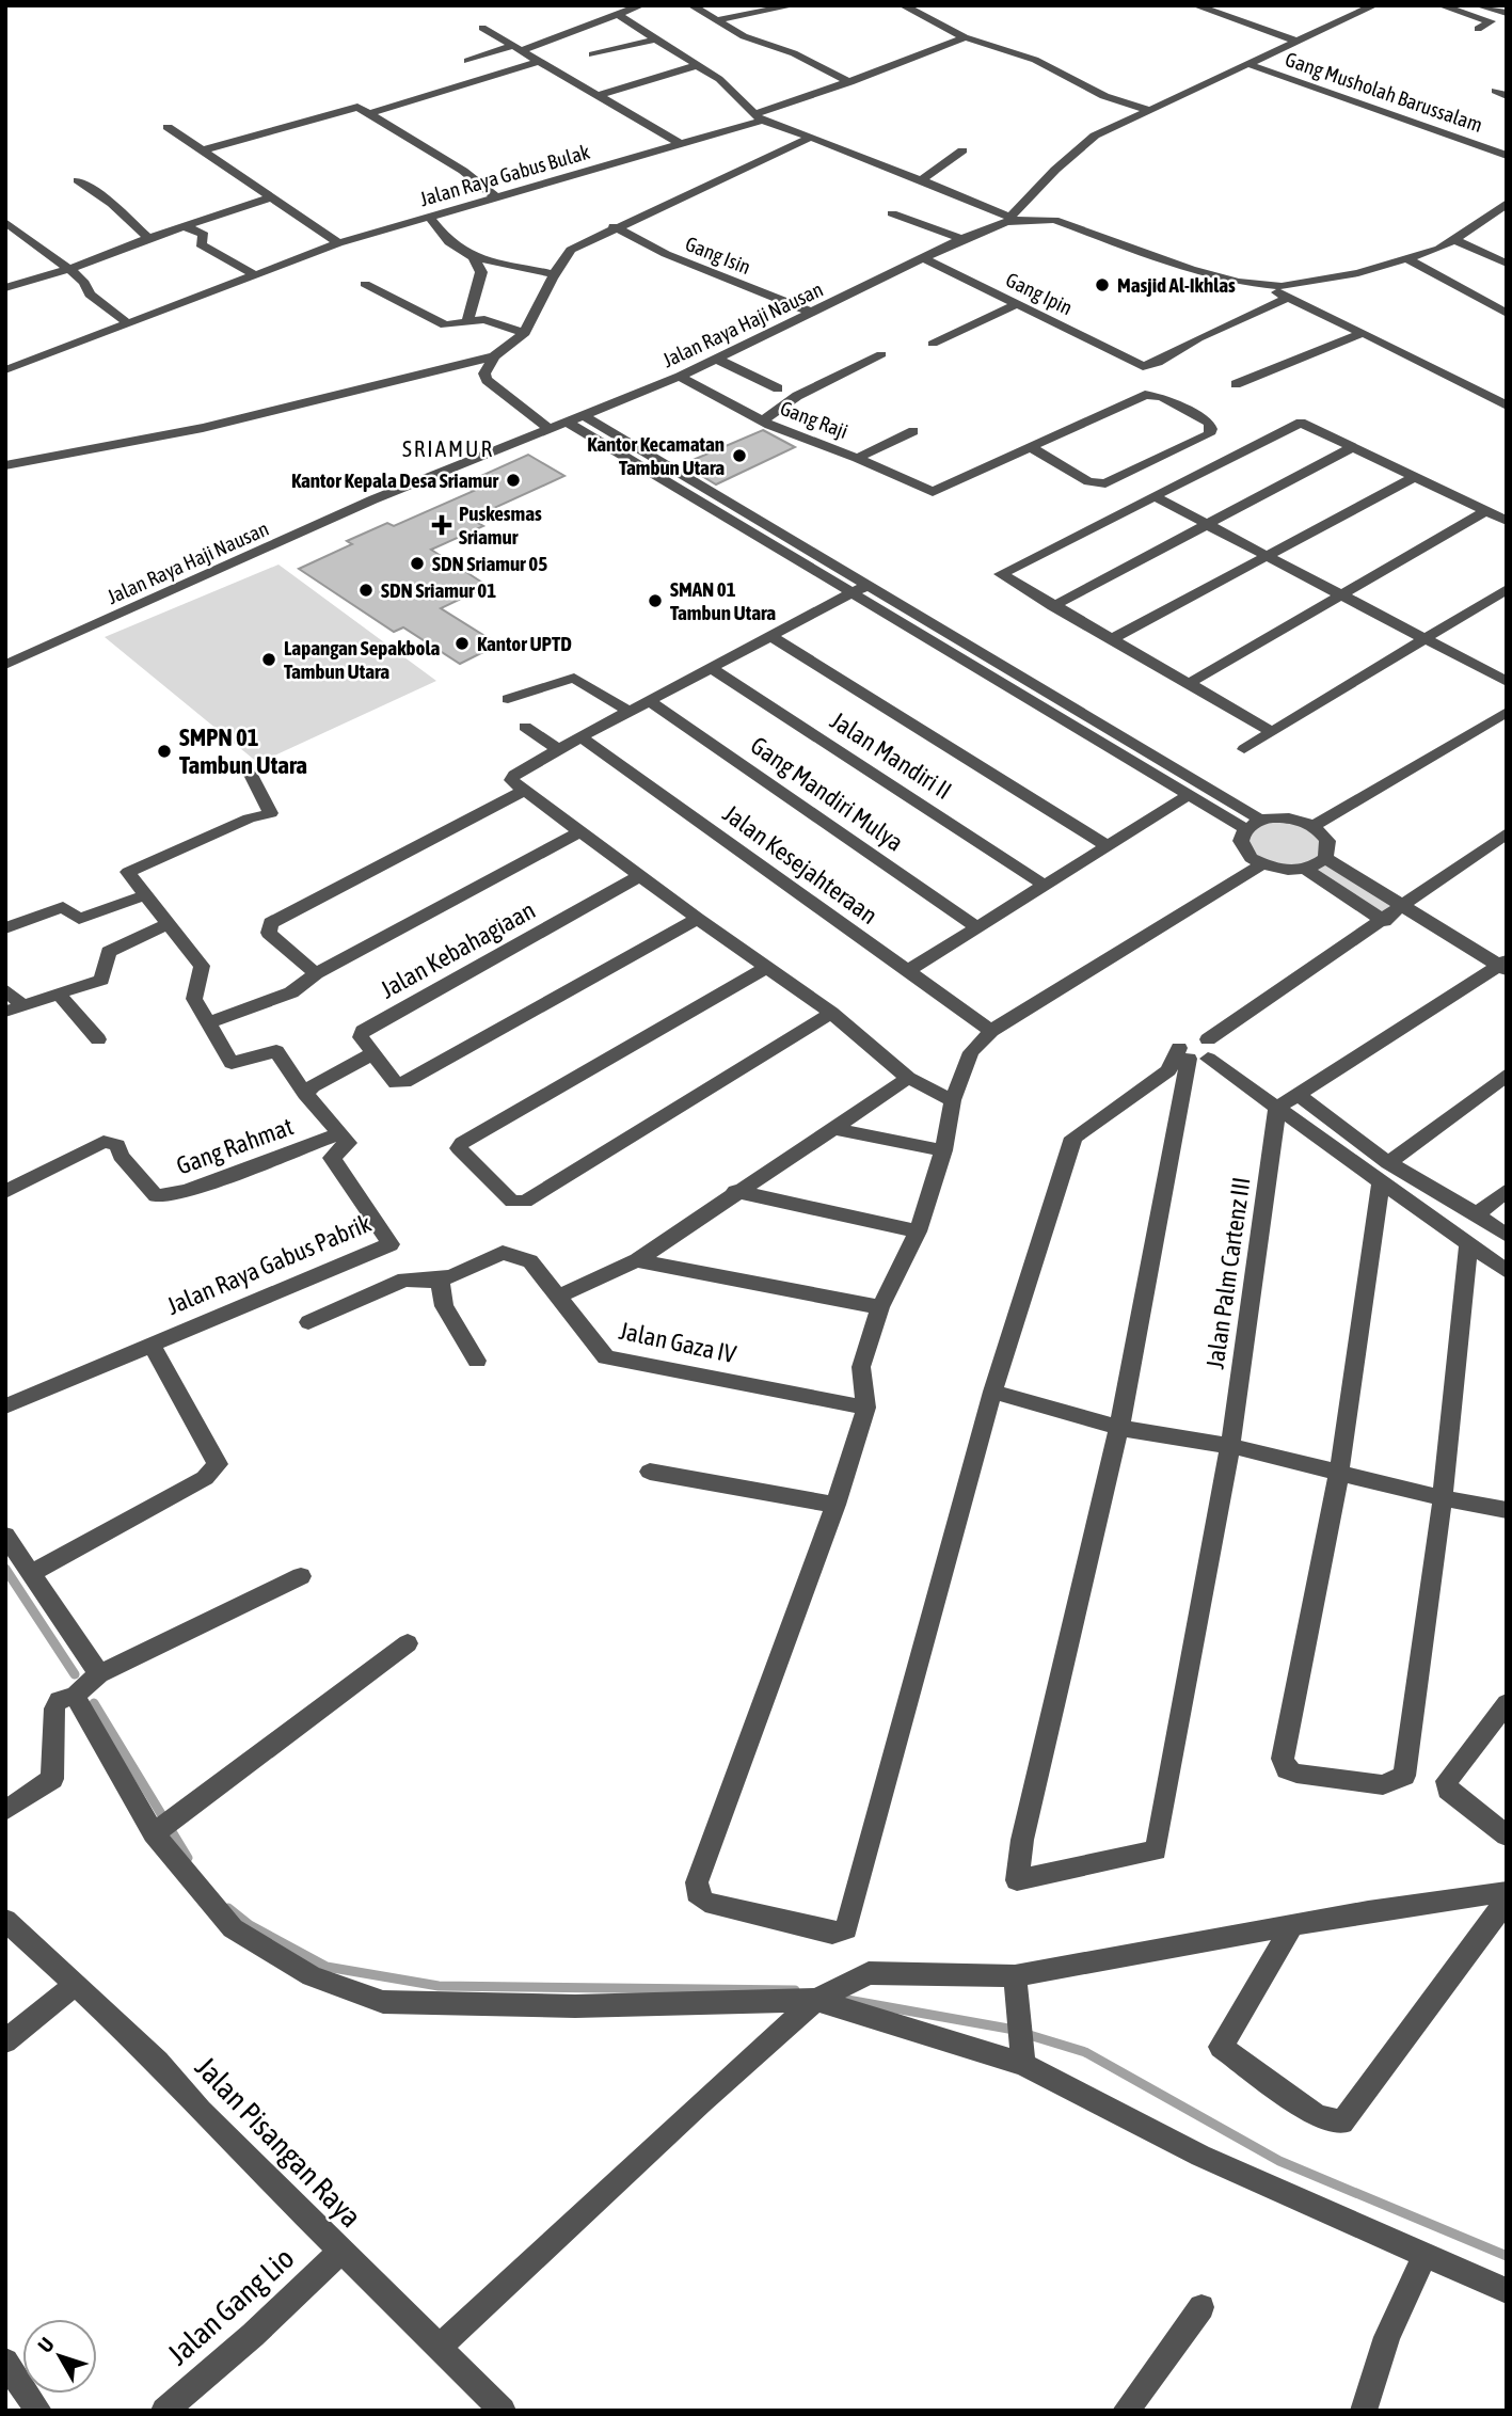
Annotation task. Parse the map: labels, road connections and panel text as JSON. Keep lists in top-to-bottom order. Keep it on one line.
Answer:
{"streets":{"street":["Gang Musholah Barussalam","Jalan Raya Gabus Bulak","Gang Isin","Gang Ipin","Jalan Raya Haji Nausan","Gang Raji","Jalan Mandiri II","Gang Mandiri Mulya","Jalan Kesejahteraan","Jalan Kebahagiaan","Gang Rahmat","Jalan Raya Gabus Pabrik","Jalan Palm Cartenz III","Jalan Gaza IV","Jalan Pisangan Raya","Jalan Gang Lio"]},"crossings":[["Gang Isin","Jalan Raya Haji Nausan"],["Gang Ipin","Jalan Raya Haji Nausan"],["Jalan Raya Haji Nausan","Gang Raji"],["Gang Rahmat","Jalan Raya Gabus Pabrik"],["Jalan Pisangan Raya","Jalan Gang Lio"]],"districts":["SRIAMUR"],"places":{"other":["Masjid Al-Ikhlas","Kantor Kecamatan Tambun Utara","Kantor Kepala Desa Sriamur","SDN Sriamur 05","SDN Sriamur 01","SMAN 01 Tambun Utara","Kantor UPTD","Lapangan Sepakbola Tambun Utara","SMPN 01 Tambun Utara"],"health":["Puskesmas Sriamur"]},"north":"top left"}
